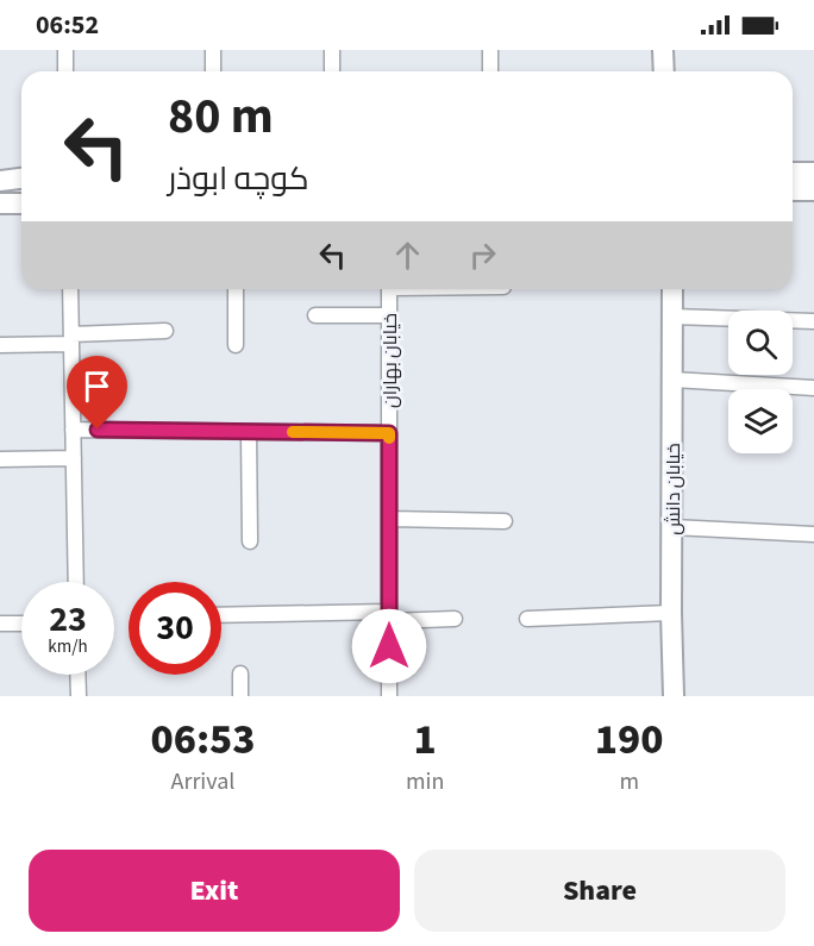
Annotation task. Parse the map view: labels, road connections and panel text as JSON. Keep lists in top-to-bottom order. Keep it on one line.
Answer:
{"streets":{"street":["خیابان بهاران","خیابان دانش"]},"page":{"status":"06:52","turn":["80 m","کوچه ابوذر"],"speed":"23 km/h","limit":"30","eta":["06:53","Arrival","1","min","190","m"],"buttons":["Exit","Share"]}}
